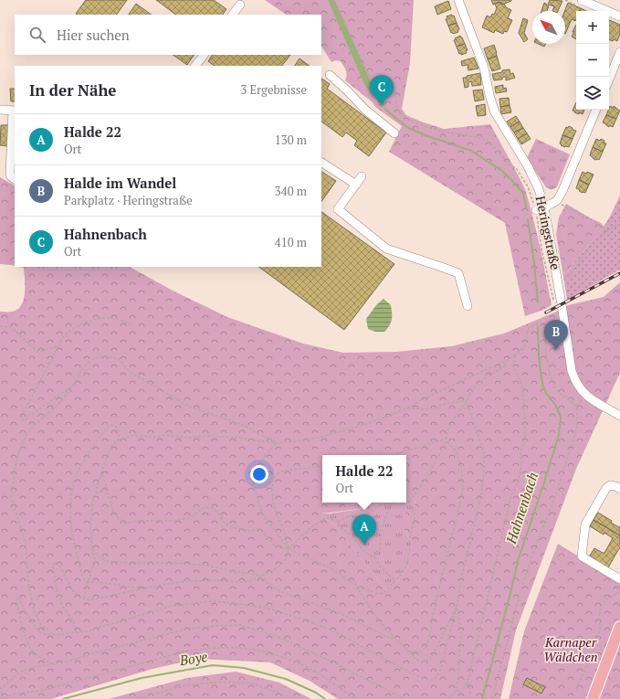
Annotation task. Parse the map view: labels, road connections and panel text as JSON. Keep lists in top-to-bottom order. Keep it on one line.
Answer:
{"streets":{"street":["Heringstraße"]},"water":["Hahnenbach","Boye"],"parks":["Karnaper Wäldchen"],"north":"top left","page":{"map_buttons":["+","−"],"search":"Hier suchen","heading":["In der Nähe","3 Ergebnisse"],"pins":["C","B","A"],"list":[{"mark":"A","name":"Halde 22","note":"Ort","value":"130 m"},{"mark":"B","name":"Halde im Wandel","note":"Parkplatz · Heringstraße","value":"340 m"},{"mark":"C","name":"Hahnenbach","note":"Ort","value":"410 m"}],"popup":["Halde 22","Ort"]}}
